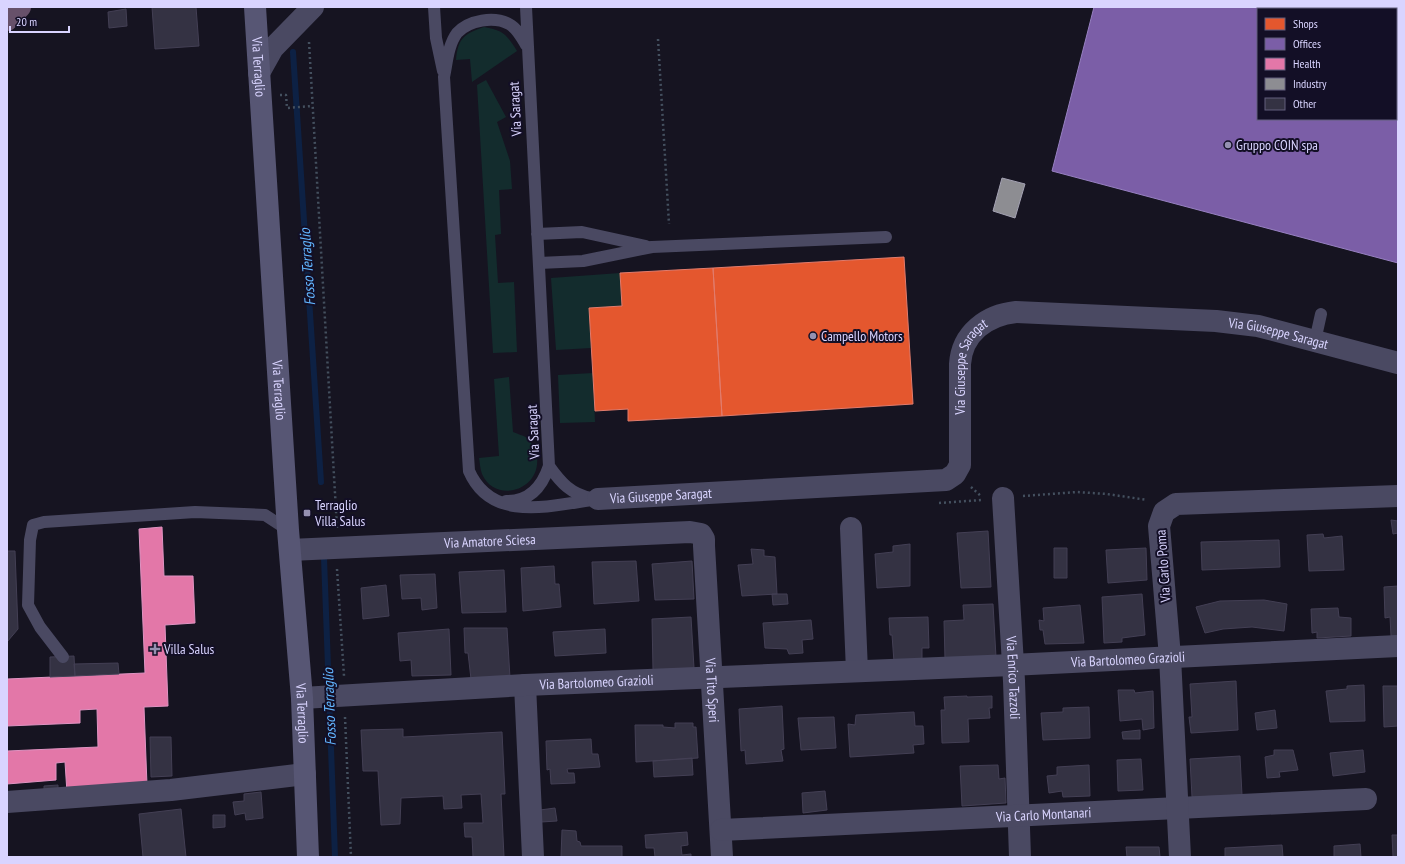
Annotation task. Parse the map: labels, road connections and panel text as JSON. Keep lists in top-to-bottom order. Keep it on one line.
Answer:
{"streets":{"main road":["Via Terraglio"],"street":["Via Giuseppe Saragat","Via Amatore Sciesa","Via Carlo Poma","Via Bartolomeo Grazioli","Via Enrico Tazzoli","Via Tito Speri","Via Carlo Montanari"],"lane":["Via Saragat"]},"crossings":[["Via Terraglio","Via Amatore Sciesa"],["Via Terraglio","Via Bartolomeo Grazioli"],["Via Amatore Sciesa","Via Tito Speri"],["Via Carlo Poma","Via Bartolomeo Grazioli"],["Via Carlo Poma","Via Carlo Montanari"],["Via Bartolomeo Grazioli","Via Enrico Tazzoli"],["Via Bartolomeo Grazioli","Via Tito Speri"],["Via Enrico Tazzoli","Via Carlo Montanari"],["Via Tito Speri","Via Carlo Montanari"]],"water":["Fosso Terraglio"],"places":{"other":["Gruppo COIN spa","Campello Motors"],"transit":["Terraglio Villa Salus"],"health":["Villa Salus"]},"legend":["Shops","Offices","Health","Industry","Other"],"scale_bar":"20 m"}
